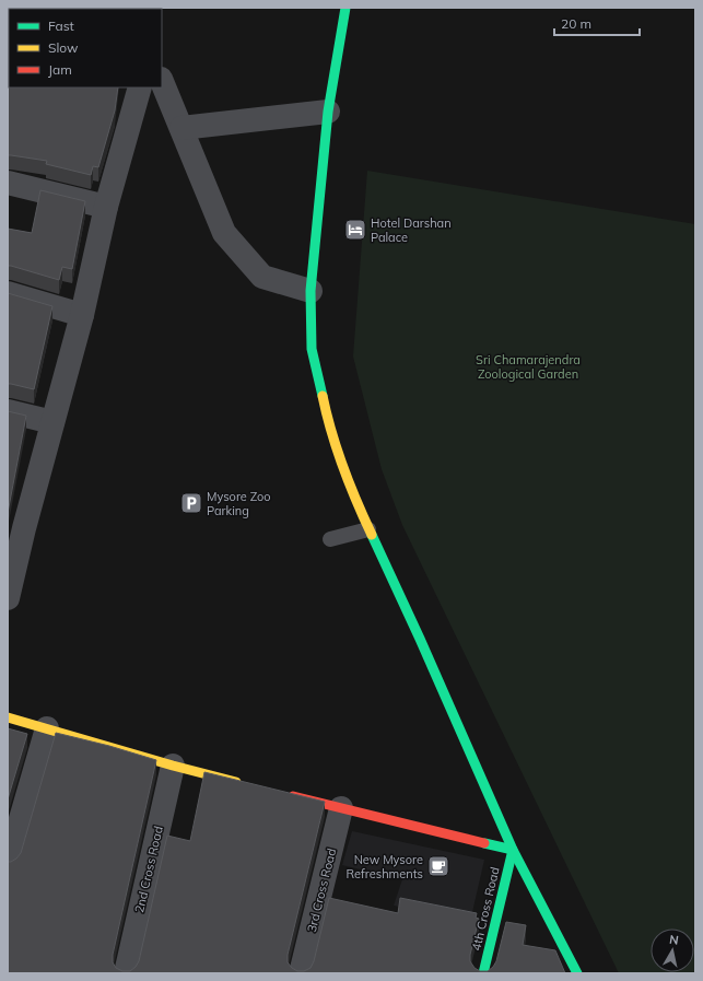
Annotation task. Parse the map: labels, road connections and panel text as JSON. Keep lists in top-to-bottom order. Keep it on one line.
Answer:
{"streets":{"main road":["4th Cross Road"],"street":["2nd Cross Road","3rd Cross Road"]},"parks":["Sri Chamarajendra Zoological Garden"],"places":{"hotel":["Hotel Darshan Palace"],"parking":["Mysore Zoo Parking"],"cafe":["New Mysore Refreshments"]},"legend":["Fast","Slow","Jam"],"scale_bar":"20 m","north":"top"}
